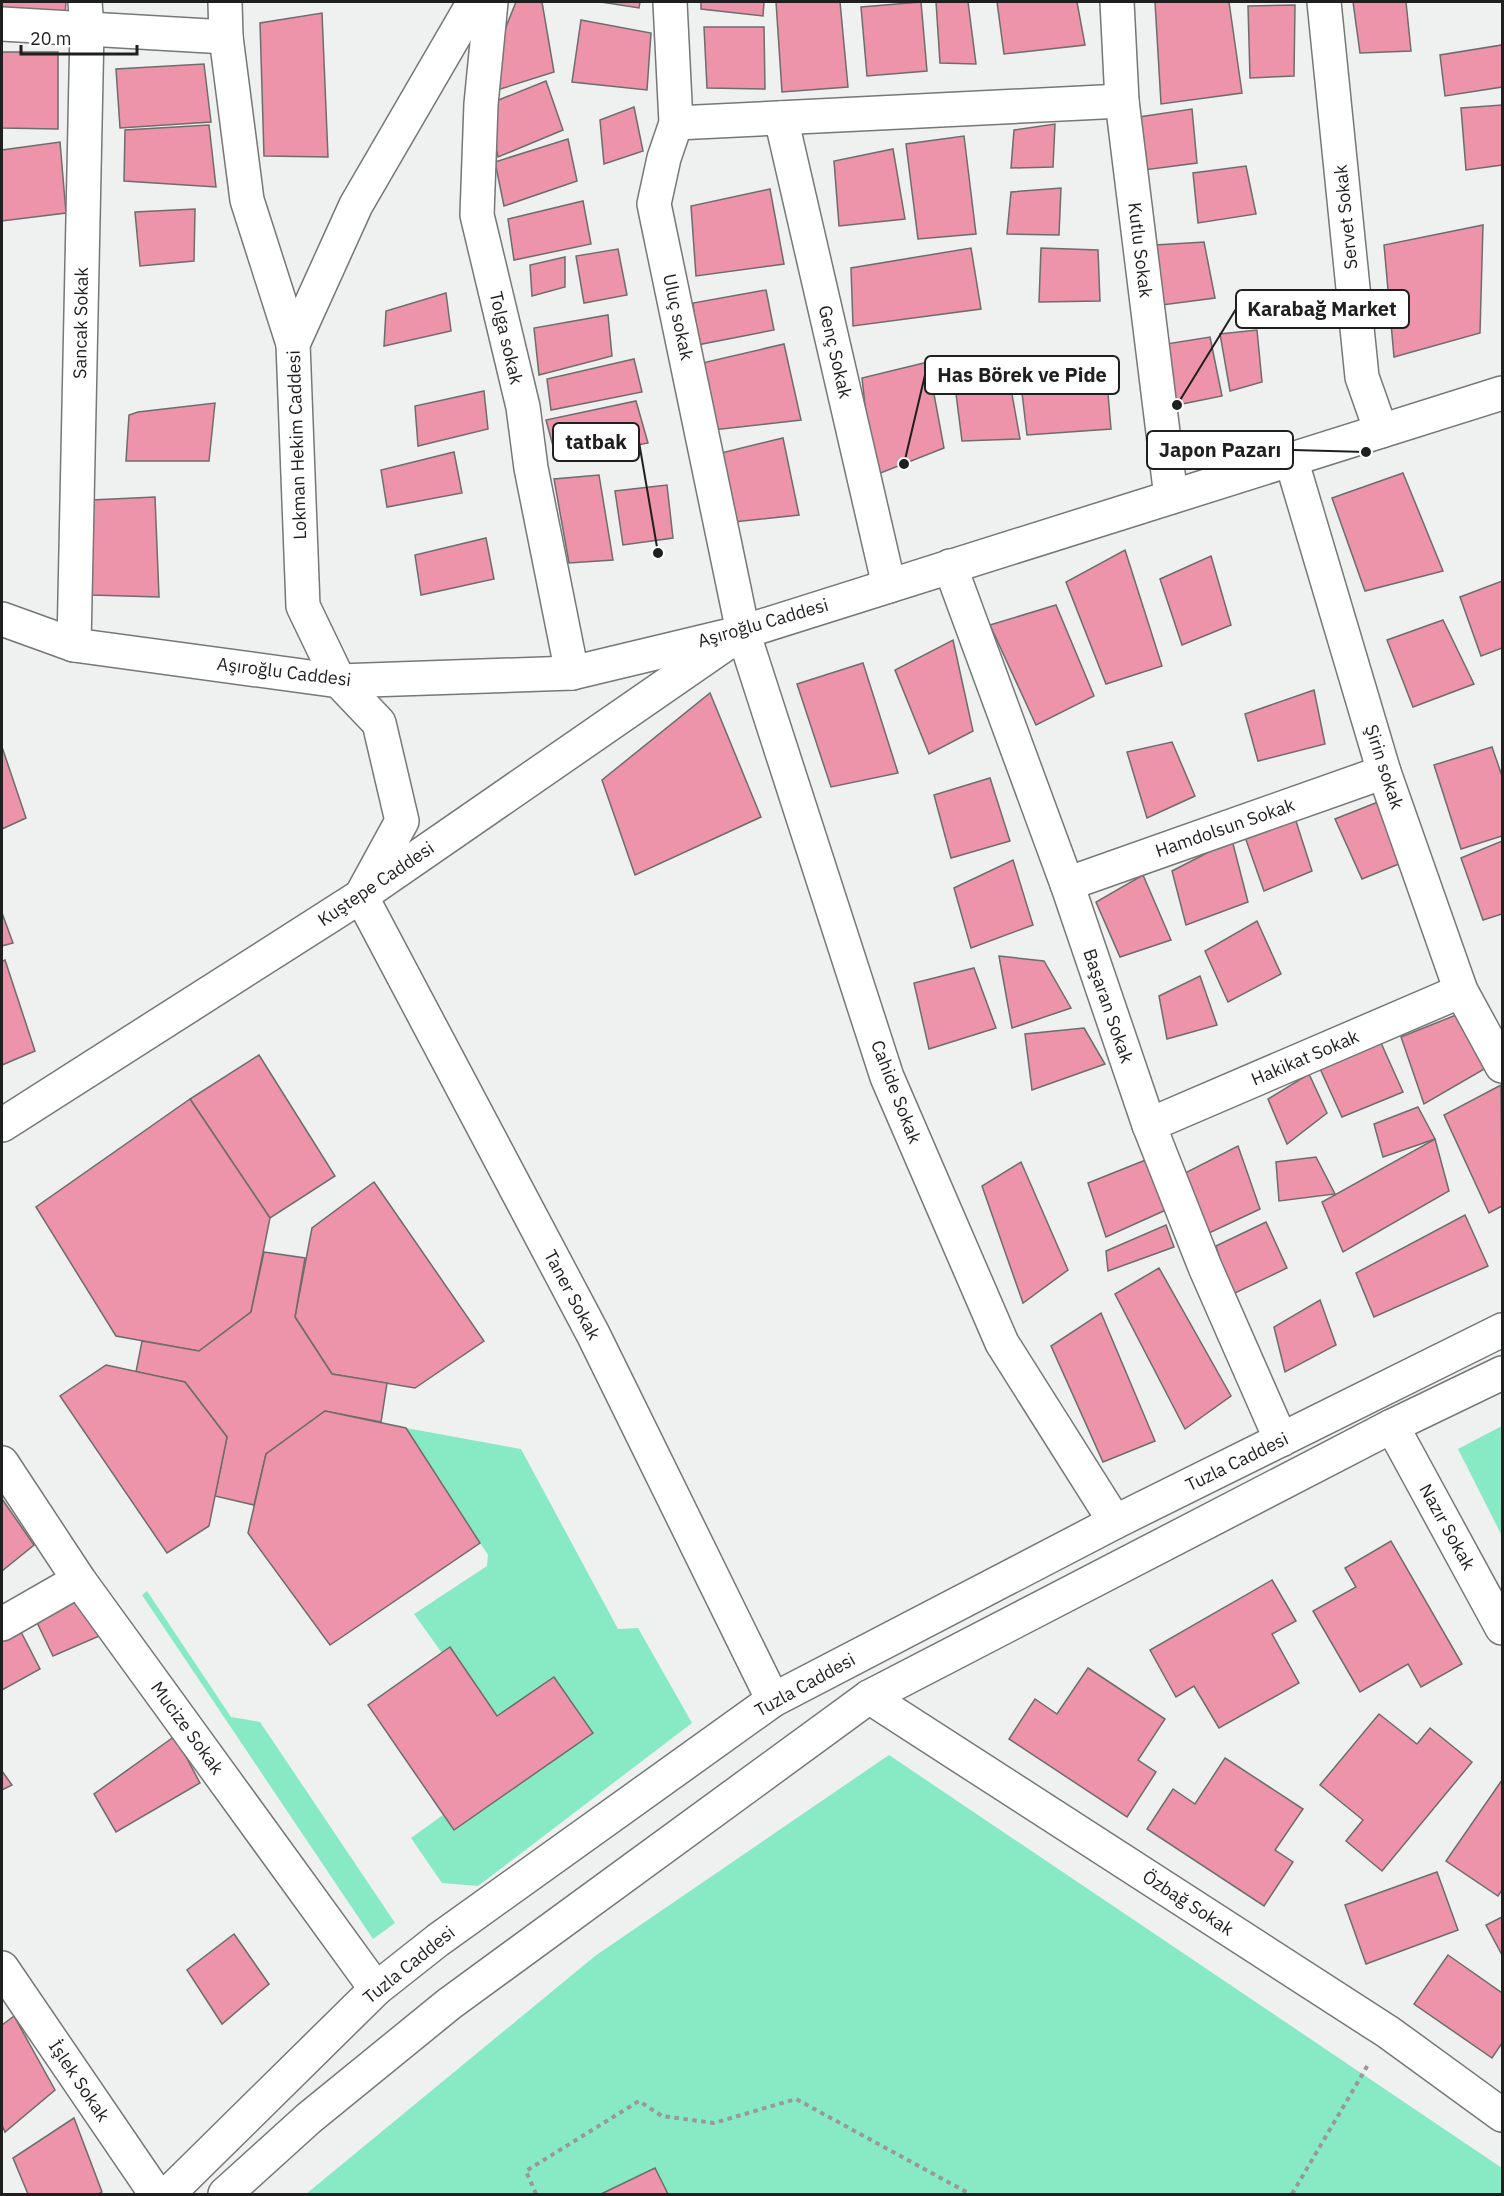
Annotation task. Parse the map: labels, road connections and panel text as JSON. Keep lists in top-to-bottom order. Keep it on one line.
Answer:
{"streets":{"street":["Servet Sokak","Kutlu Sokak","Uluç sokak","Sancak Sokak","Tolga sokak","Genç Sokak","Lokman Hekim Caddesi","Aşıroğlu Caddesi","Şirin sokak","Hamdolsun Sokak","Kuştepe Caddesi","Başaran Sokak","Hakikat Sokak","Cahide Sokak","Taner Sokak","Tuzla Caddesi","Nazır Sokak","Mucize Sokak","Özbağ Sokak","İşlek Sokak"]},"crossings":[["Servet Sokak","Aşıroğlu Caddesi"],["Kutlu Sokak","Aşıroğlu Caddesi"],["Uluç sokak","Aşıroğlu Caddesi"],["Uluç sokak","Kuştepe Caddesi"],["Uluç sokak","Cahide Sokak"],["Sancak Sokak","Aşıroğlu Caddesi"],["Tolga sokak","Aşıroğlu Caddesi"],["Genç Sokak","Aşıroğlu Caddesi"],["Lokman Hekim Caddesi","Aşıroğlu Caddesi"],["Lokman Hekim Caddesi","Kuştepe Caddesi"],["Lokman Hekim Caddesi","Taner Sokak"],["Aşıroğlu Caddesi","Şirin sokak"],["Aşıroğlu Caddesi","Kuştepe Caddesi"],["Aşıroğlu Caddesi","Başaran Sokak"],["Aşıroğlu Caddesi","Cahide Sokak"],["Şirin sokak","Hamdolsun Sokak"],["Şirin sokak","Hakikat Sokak"],["Hamdolsun Sokak","Başaran Sokak"],["Kuştepe Caddesi","Cahide Sokak"],["Kuştepe Caddesi","Taner Sokak"],["Başaran Sokak","Hakikat Sokak"],["Başaran Sokak","Tuzla Caddesi"],["Cahide Sokak","Tuzla Caddesi"],["Taner Sokak","Tuzla Caddesi"],["Tuzla Caddesi","Mucize Sokak"]],"places":["Karabağ Market","Japon Pazarı","Has Börek ve Pide","tatbak"],"scale_bar":"20 m"}
